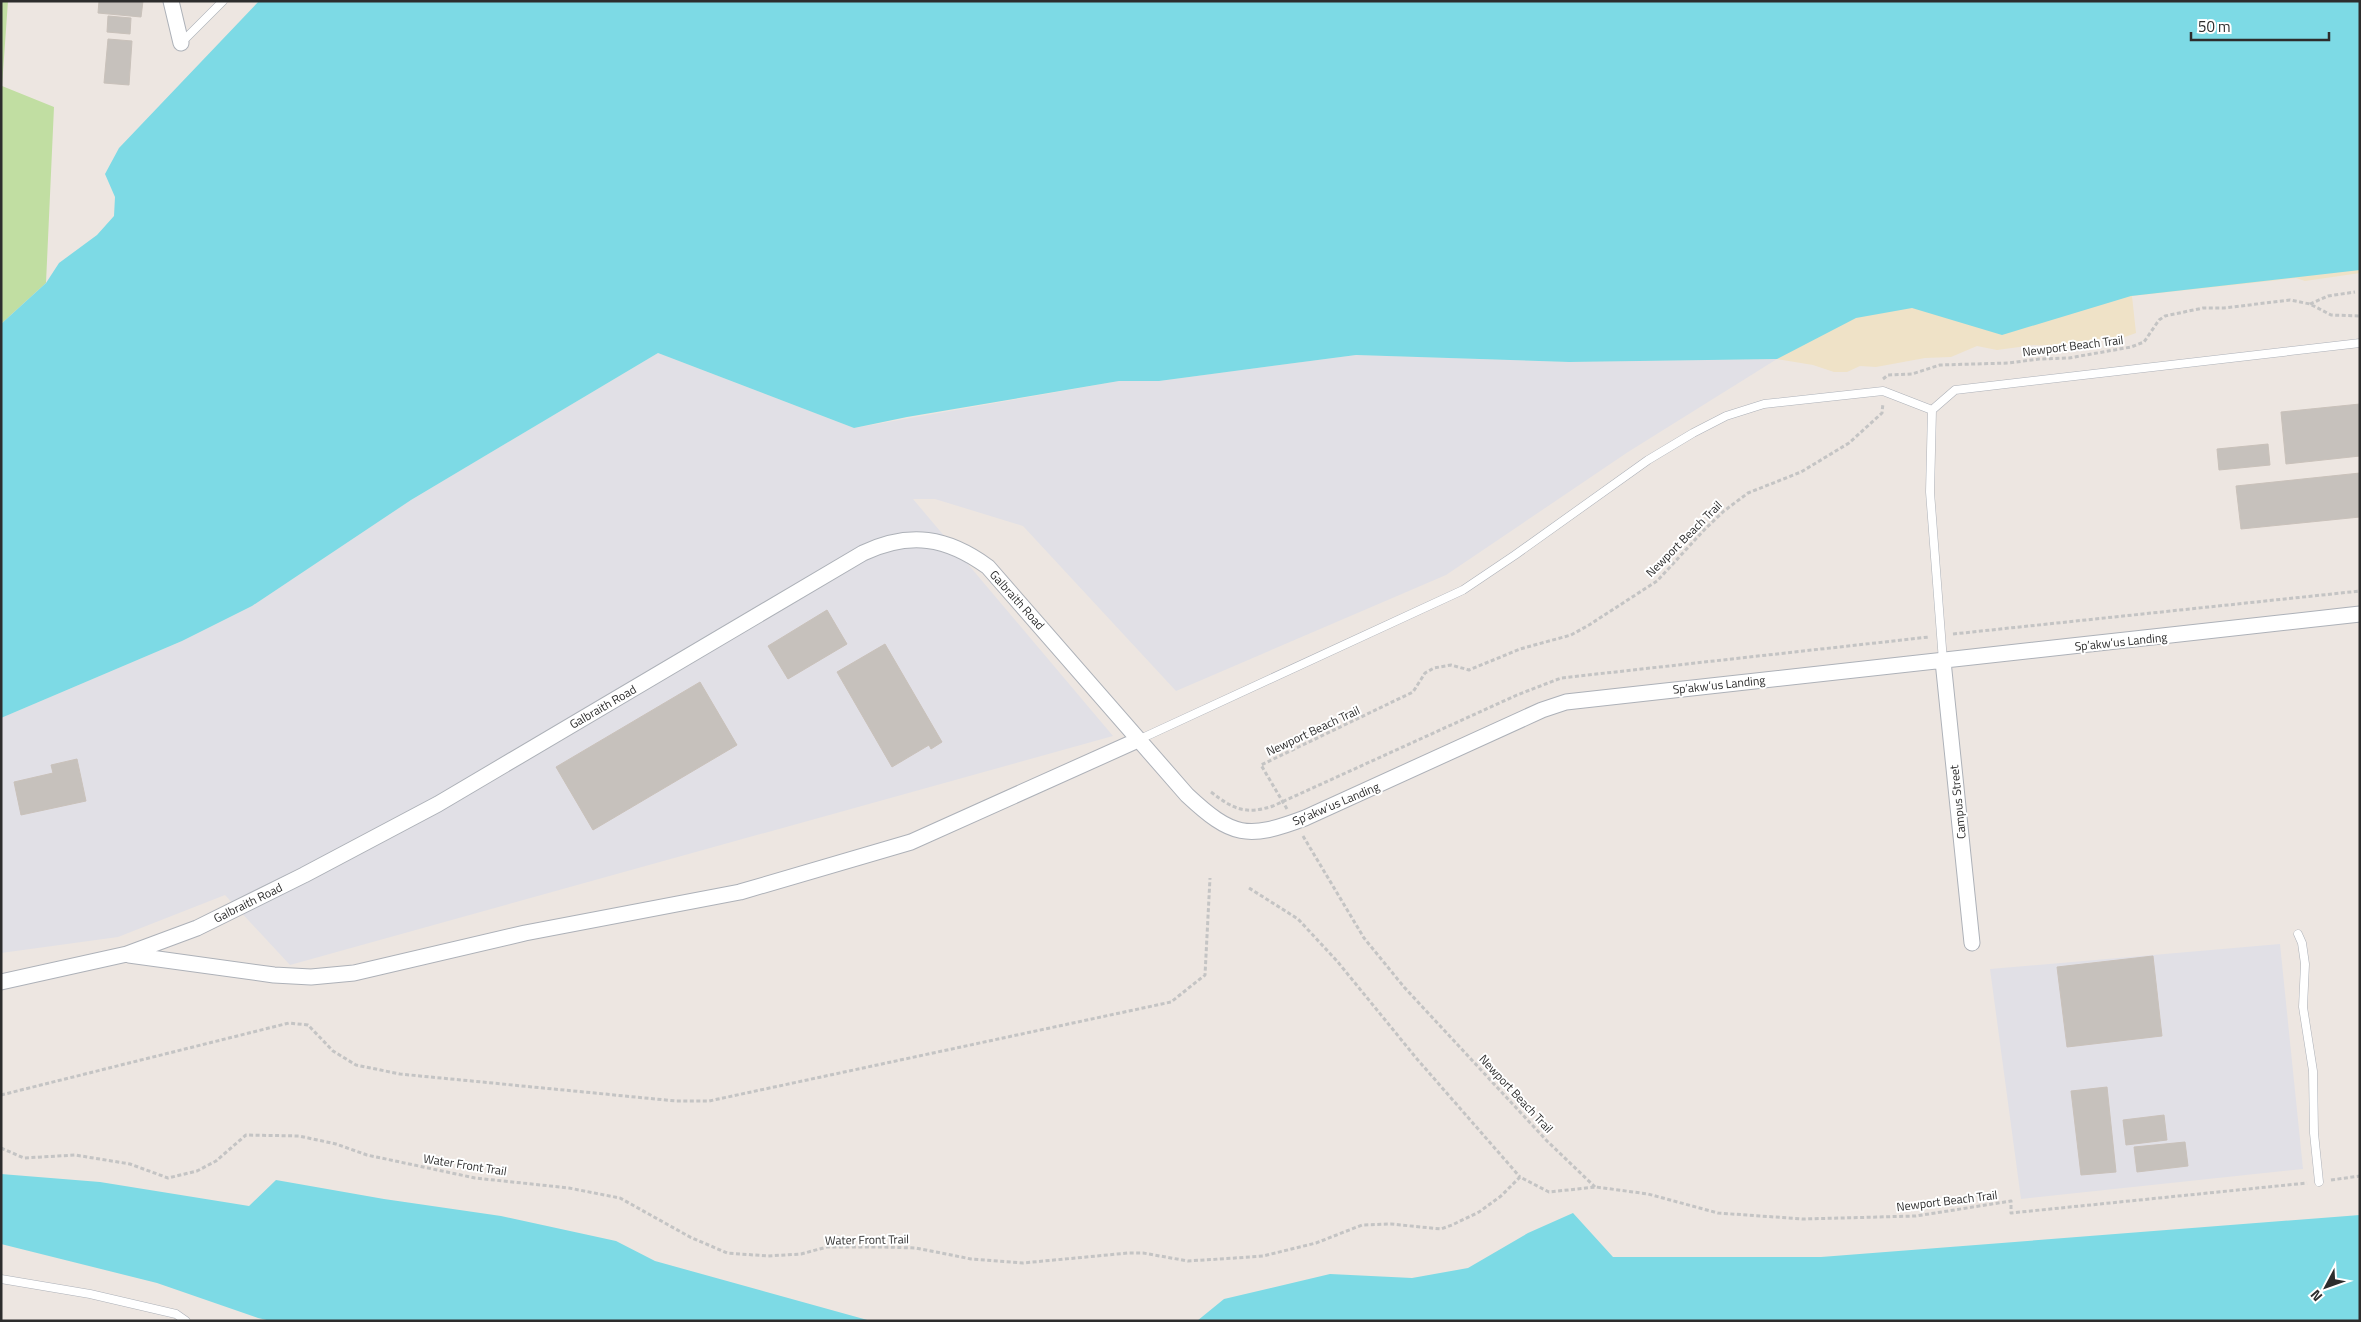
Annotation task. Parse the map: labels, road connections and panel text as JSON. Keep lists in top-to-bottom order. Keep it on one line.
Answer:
{"streets":{"street":["Galbraith Road","Sp’akw’us Landing","Campus Street"],"path":["Newport Beach Trail","Water Front Trail"]},"crossings":[["Galbraith Road","Sp’akw’us Landing"],["Sp’akw’us Landing","Campus Street"]],"scale_bar":"50 m","north":"bottom left"}
